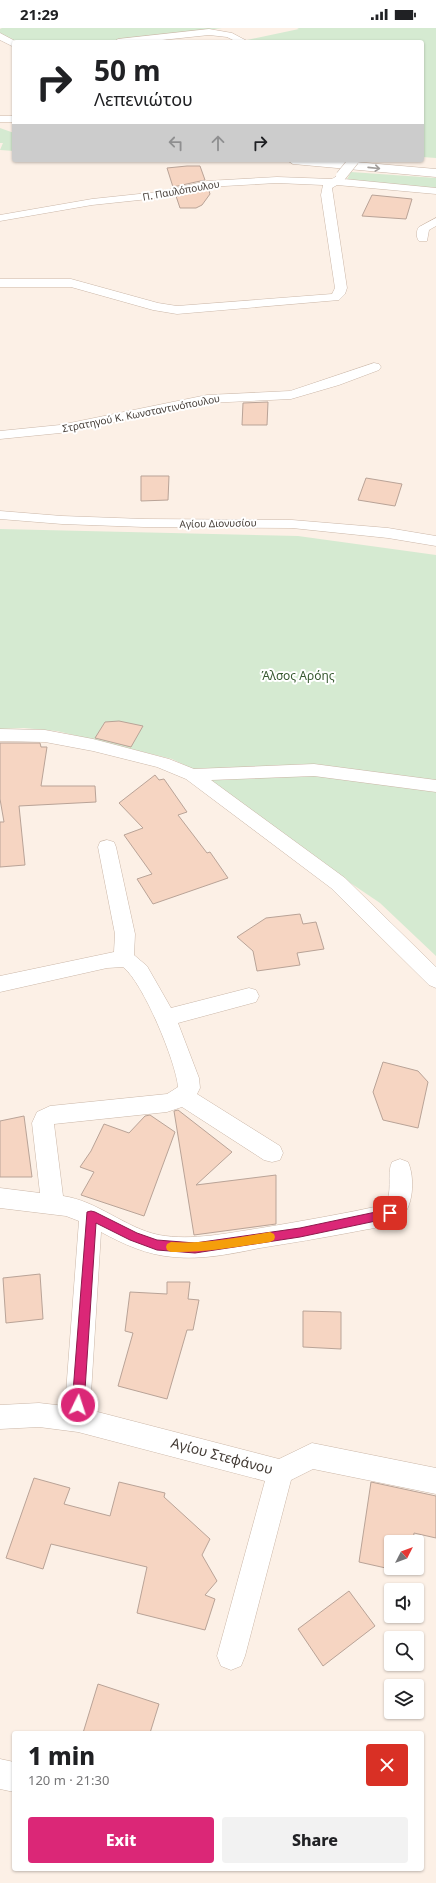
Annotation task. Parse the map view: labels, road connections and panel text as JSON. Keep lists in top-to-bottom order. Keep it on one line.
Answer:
{"streets":{"street":["Π. Παυλόπουλου","Στρατηγού Κ. Κωνσταντινόπουλου","Αγίου Διονυσίου","Αγίου Στεφάνου"]},"parks":["Άλσος Αρόης"],"north":"top right","page":{"status":"21:29","turn":["50 m","Λεπενιώτου"],"heading":["1 min","120 m · 21:30"],"buttons":["Exit","Share"]}}
